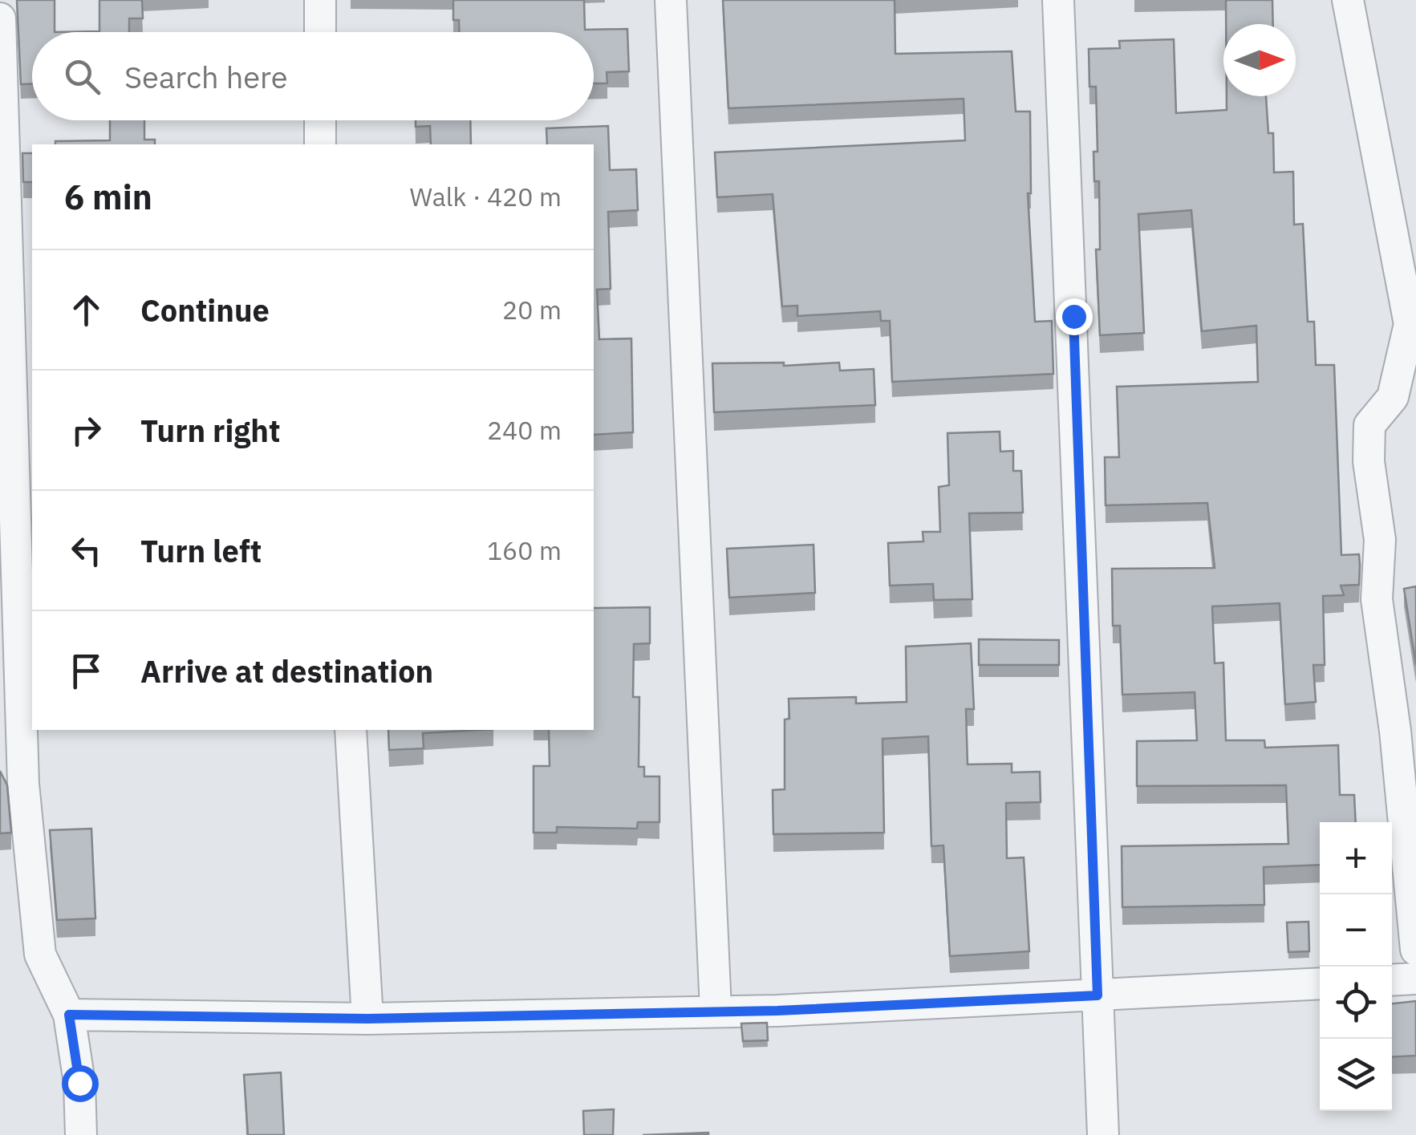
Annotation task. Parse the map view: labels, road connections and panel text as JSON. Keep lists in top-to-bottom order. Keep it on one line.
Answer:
{"north":"right","page":{"search":"Search here","heading":["6 min","Walk · 420 m"],"list":[["Continue","20 m"],["Turn right","240 m"],["Turn left","160 m"],"Arrive at destination"],"map_buttons":["+","−"]}}
